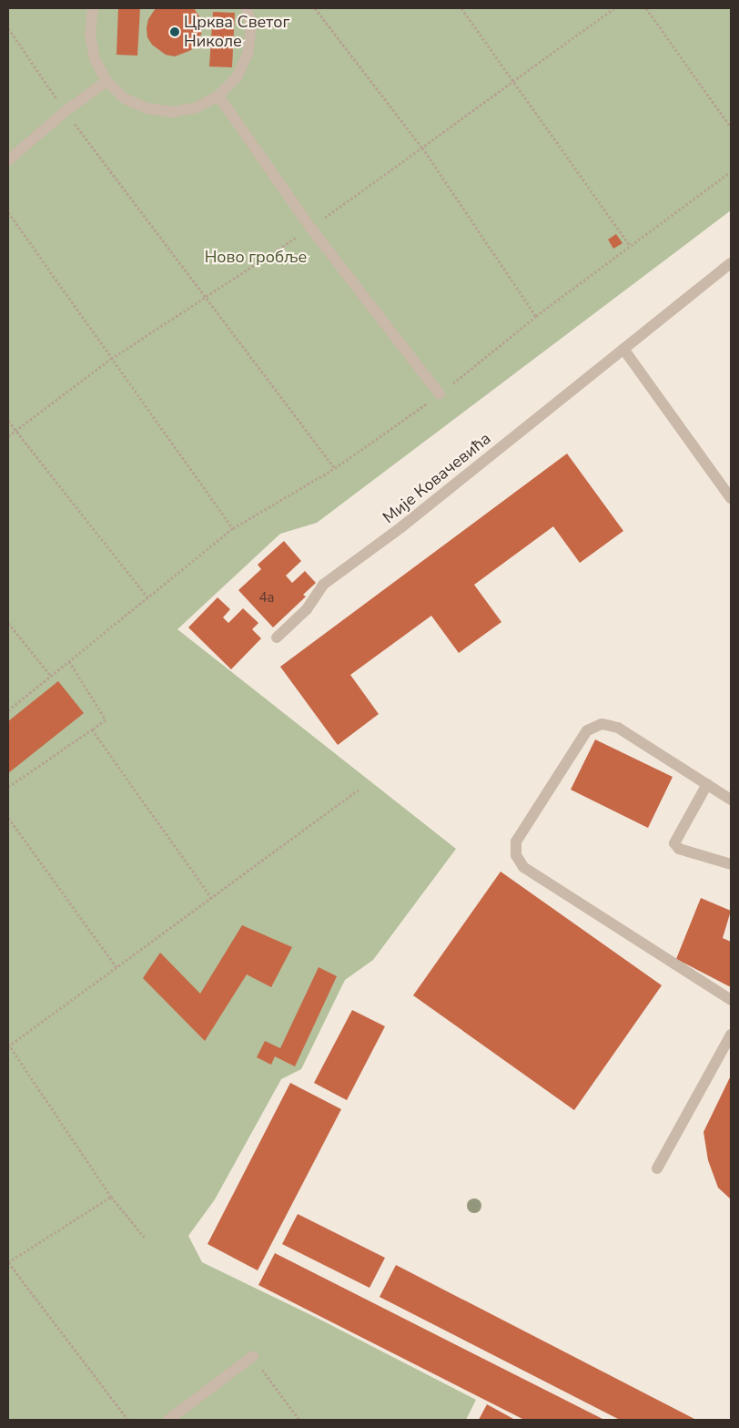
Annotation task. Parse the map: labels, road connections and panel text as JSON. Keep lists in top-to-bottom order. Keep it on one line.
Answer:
{"streets":{"street":["Мије Ковачевића"]},"parks":["Ново гробље"],"places":["Црква Светог Николе"],"house_numbers":["4a"]}
